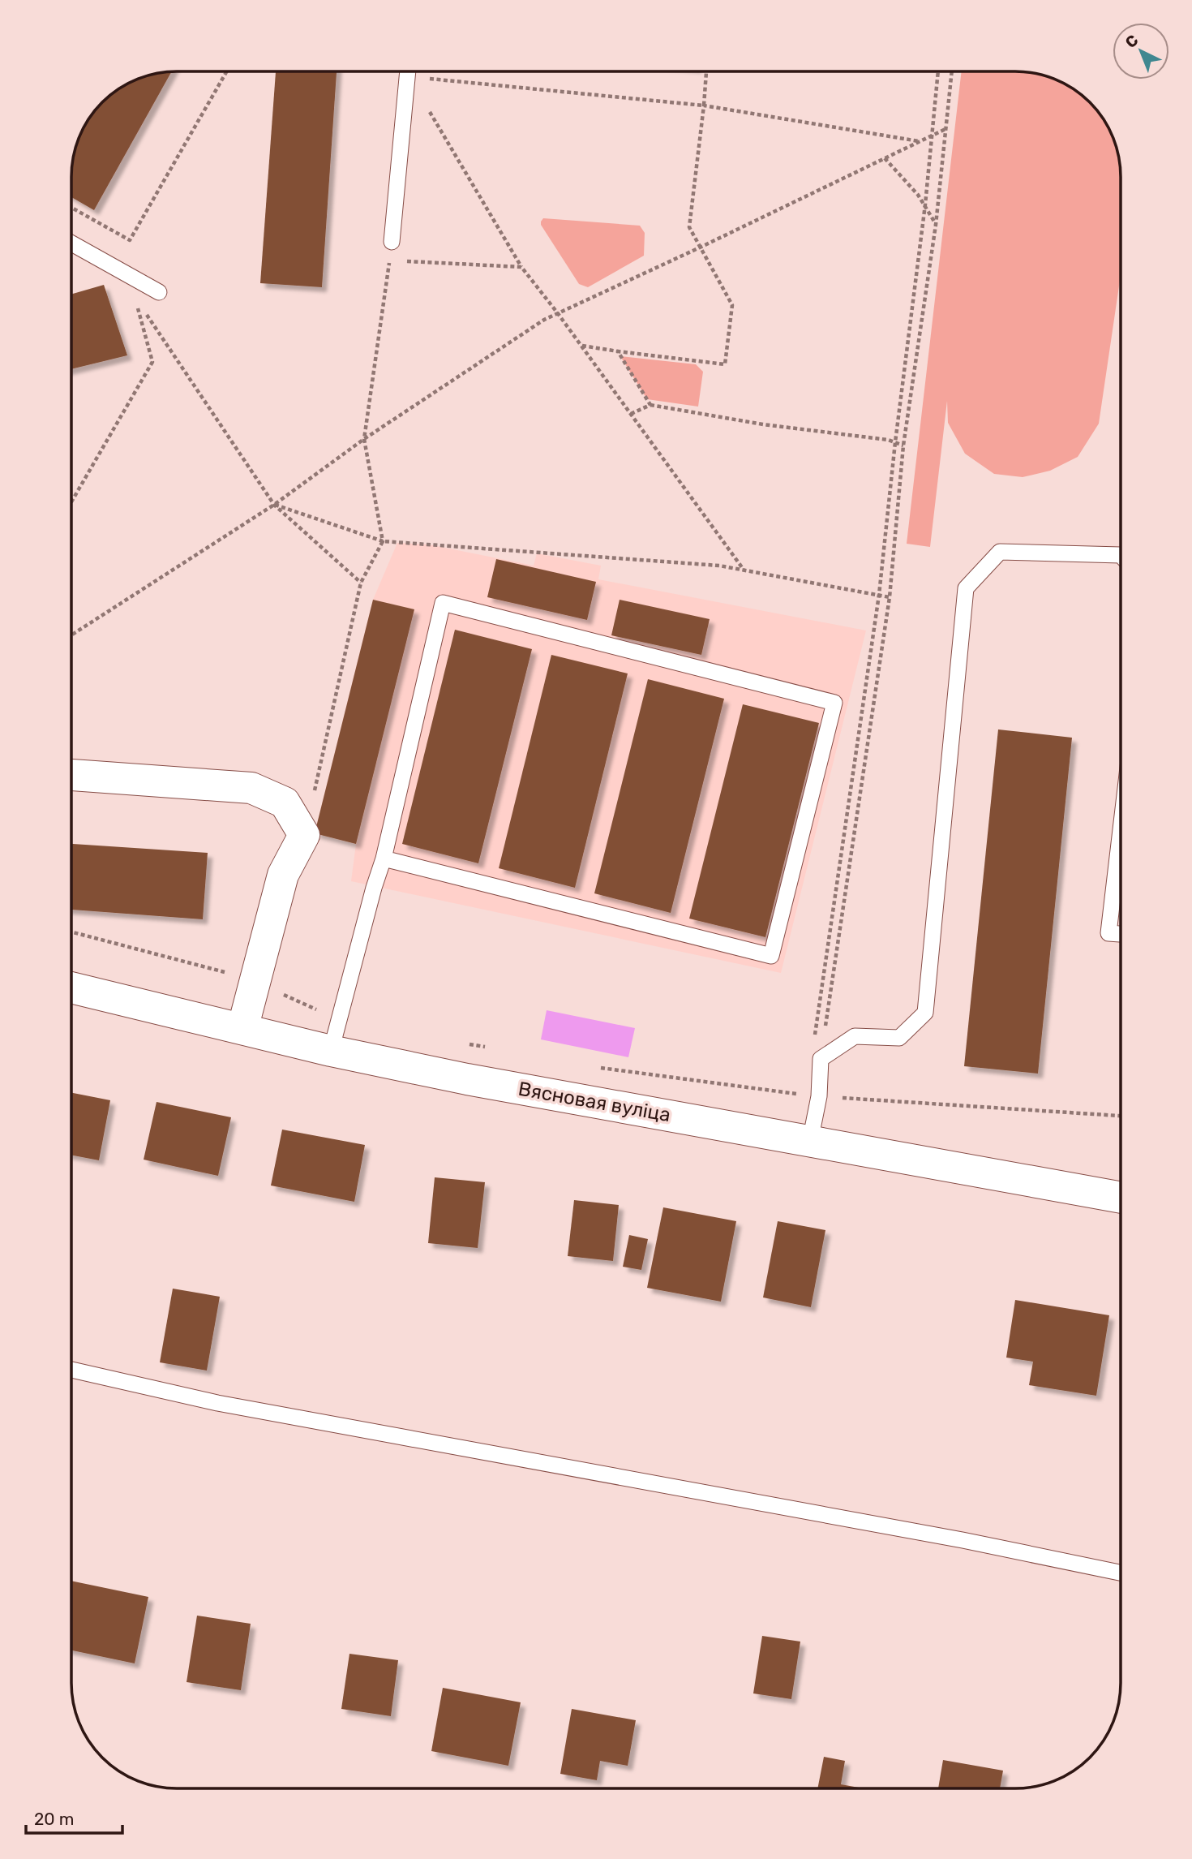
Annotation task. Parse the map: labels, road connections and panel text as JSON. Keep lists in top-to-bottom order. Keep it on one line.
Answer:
{"streets":{"street":["Вясновая вуліца"]},"scale_bar":"20 m","north":"top left"}
